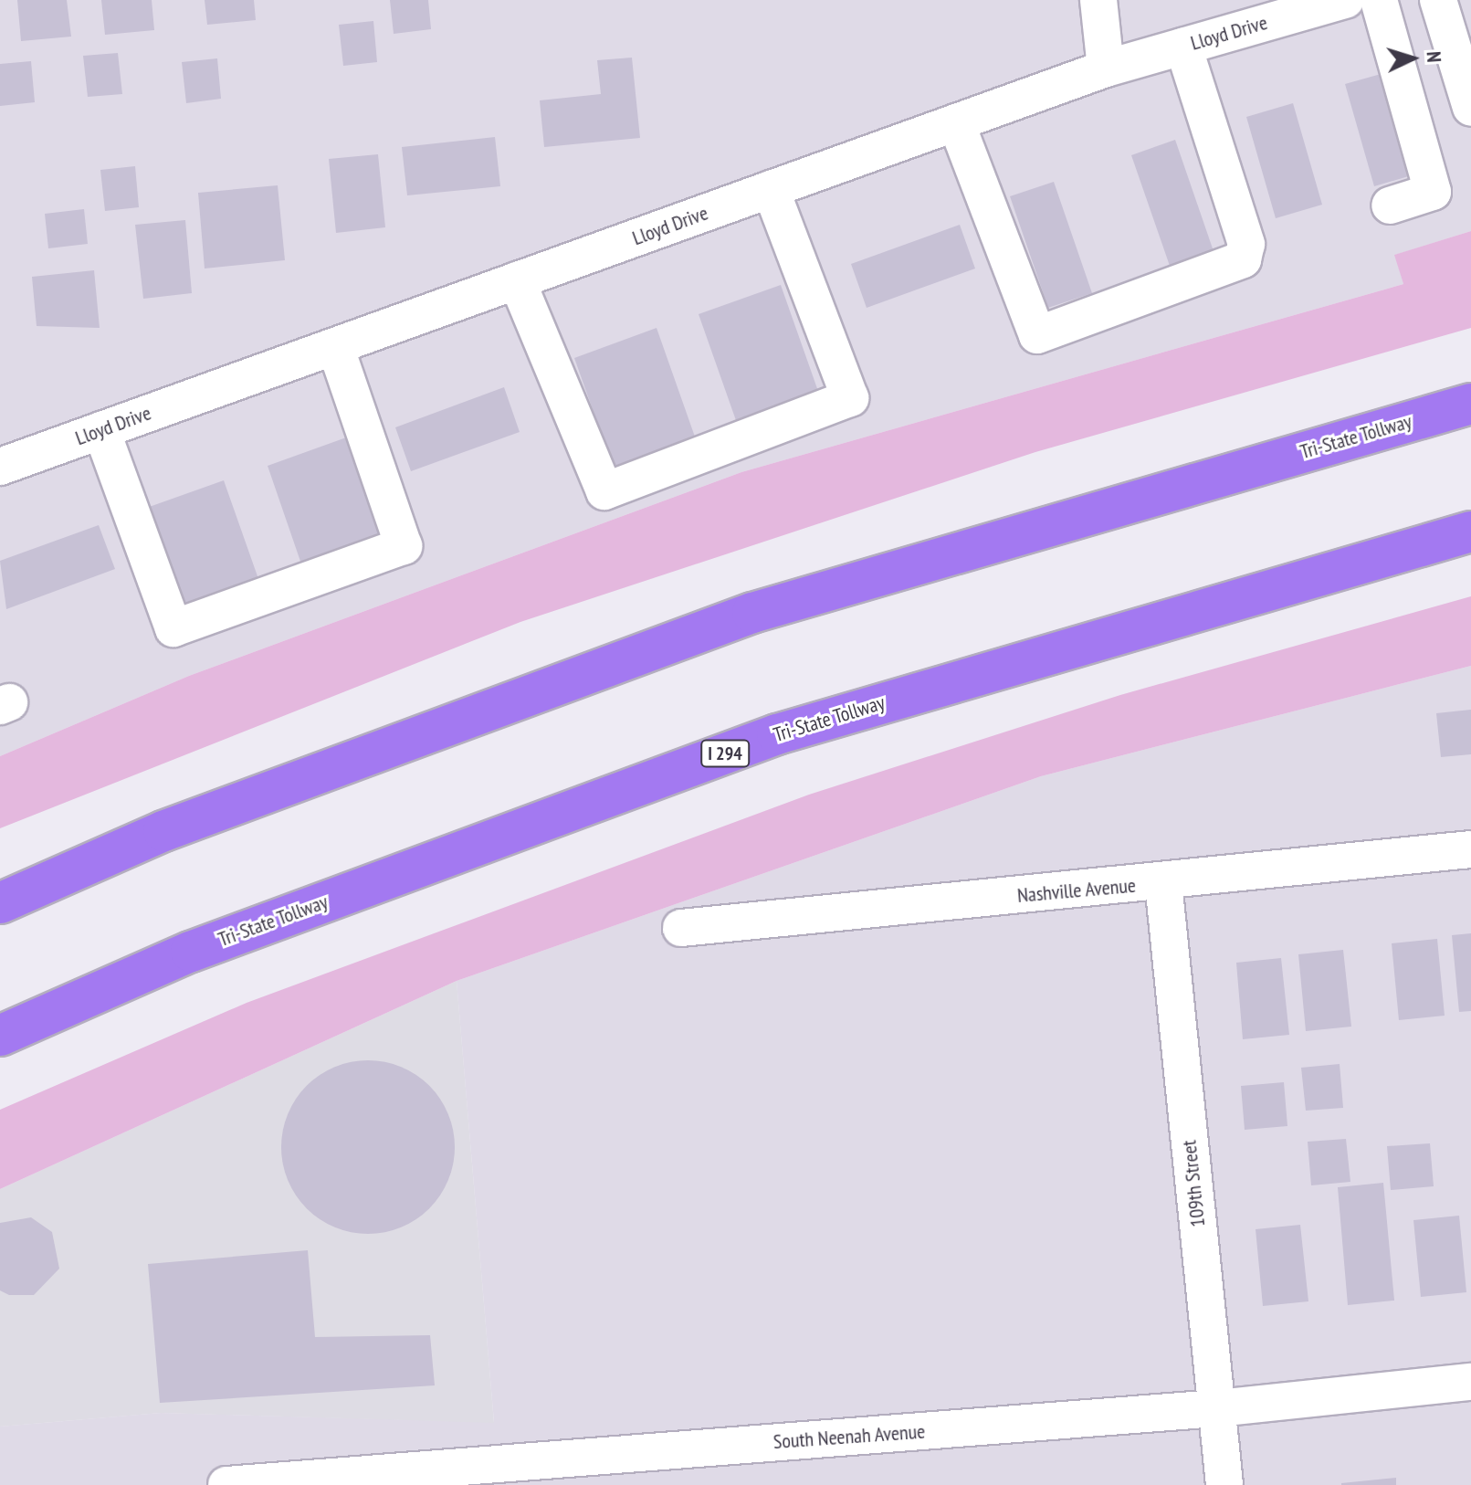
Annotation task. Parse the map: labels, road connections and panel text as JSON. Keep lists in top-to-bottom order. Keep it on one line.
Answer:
{"streets":{"highway":["Tri-State Tollway","I 294"],"street":["Lloyd Drive","Nashville Avenue","109th Street","South Neenah Avenue"]},"crossings":[["Nashville Avenue","109th Street"],["109th Street","South Neenah Avenue"]],"north":"right"}
